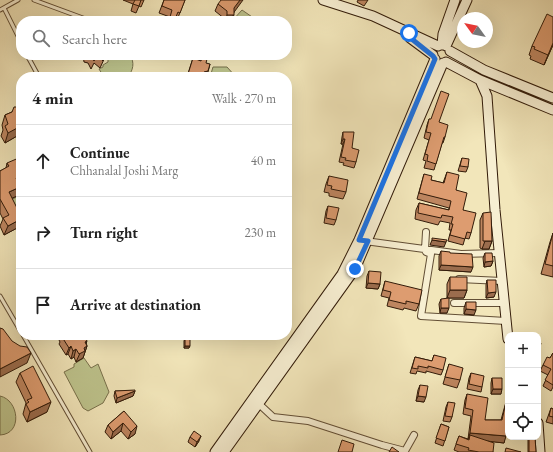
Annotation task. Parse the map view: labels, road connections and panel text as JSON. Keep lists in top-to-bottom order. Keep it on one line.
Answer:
{"north":"top left","page":{"search":"Search here","heading":["4 min","Walk · 270 m"],"list":[["Continue","Chhanalal Joshi Marg","40 m"],["Turn right","230 m"],"Arrive at destination"],"map_buttons":["+","−"]}}
